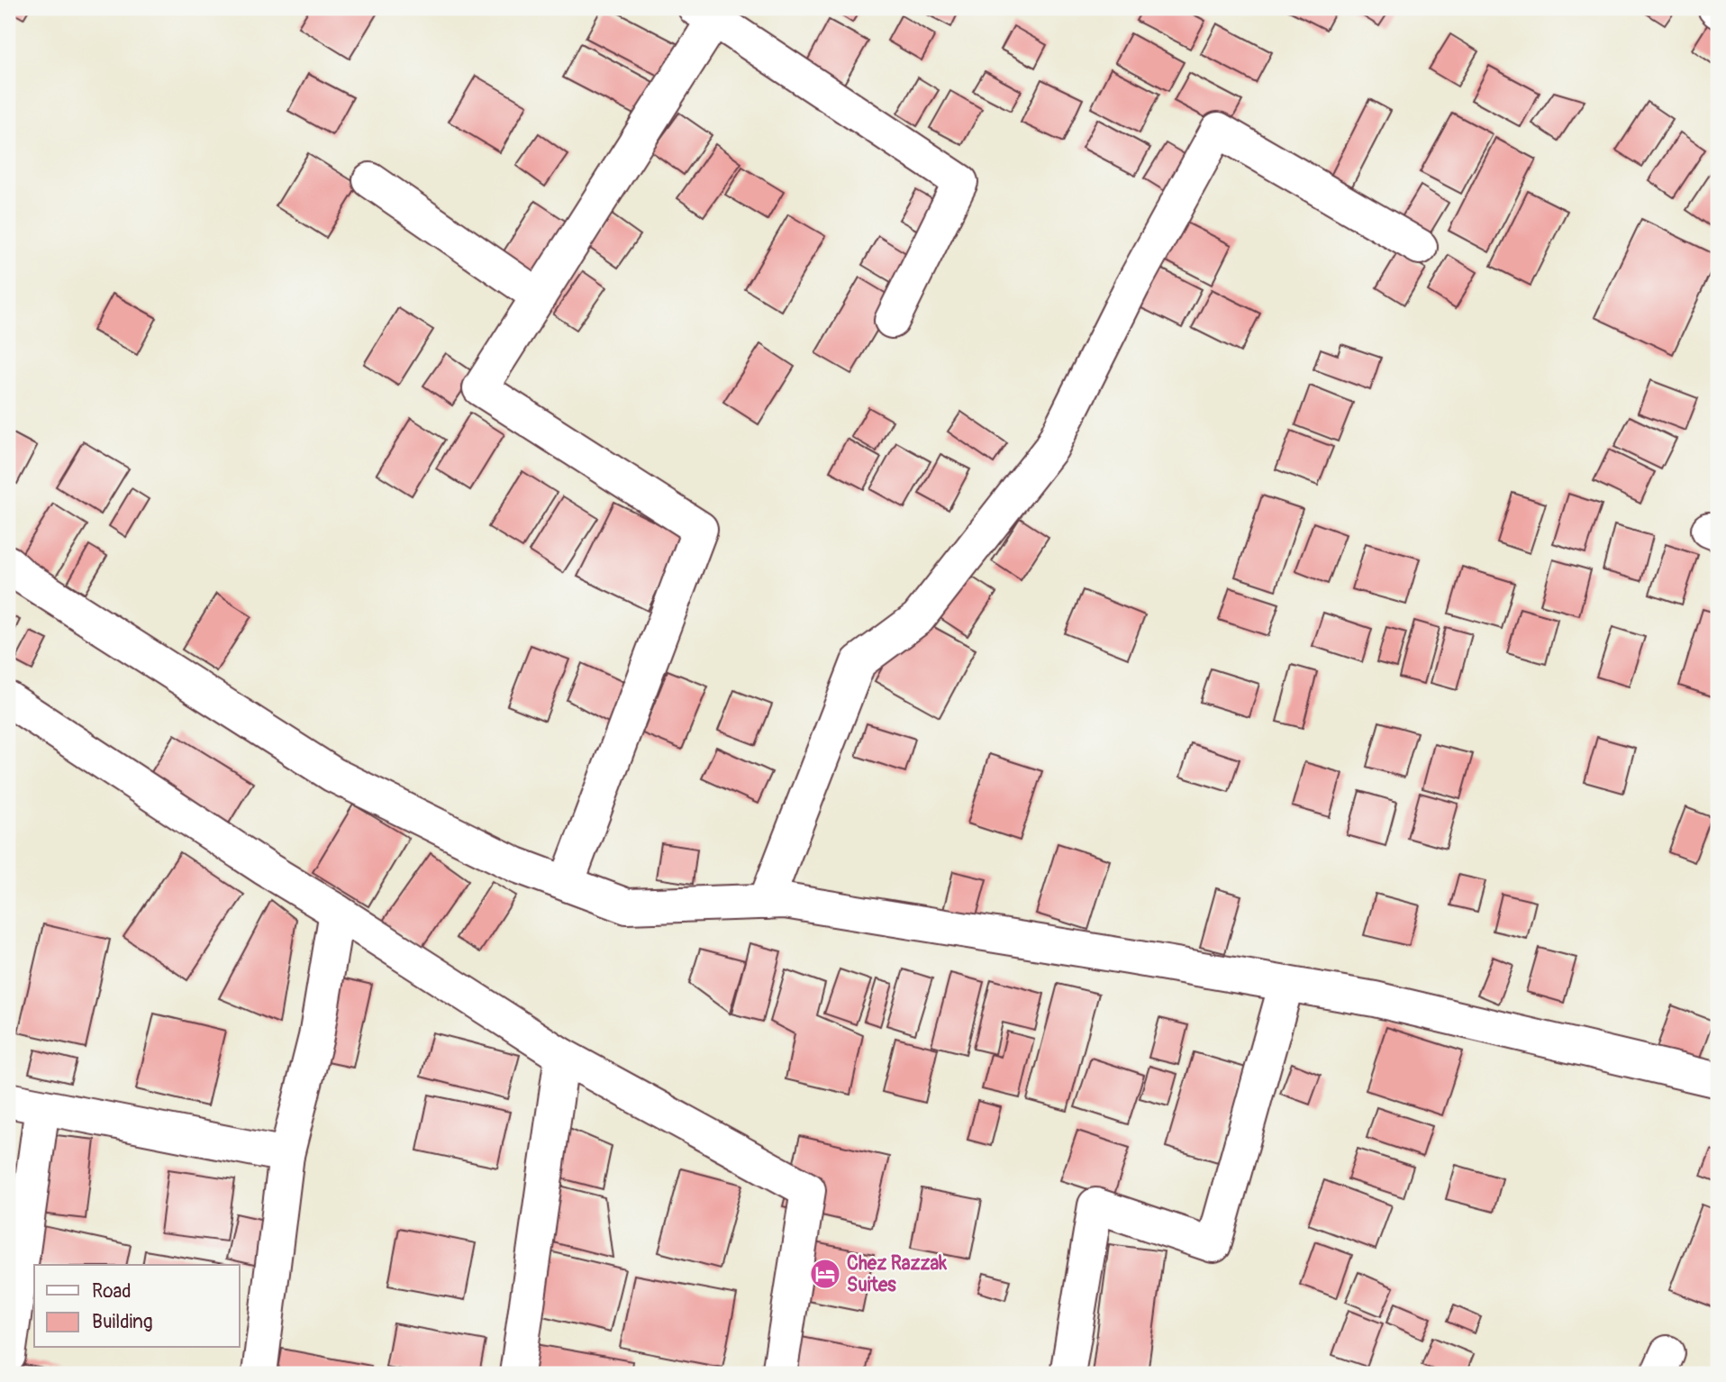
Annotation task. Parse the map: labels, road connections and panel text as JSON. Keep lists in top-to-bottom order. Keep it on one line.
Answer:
{"places":{"hotel":["Chez Razzak Suites"]},"legend":["Road","Building"]}
